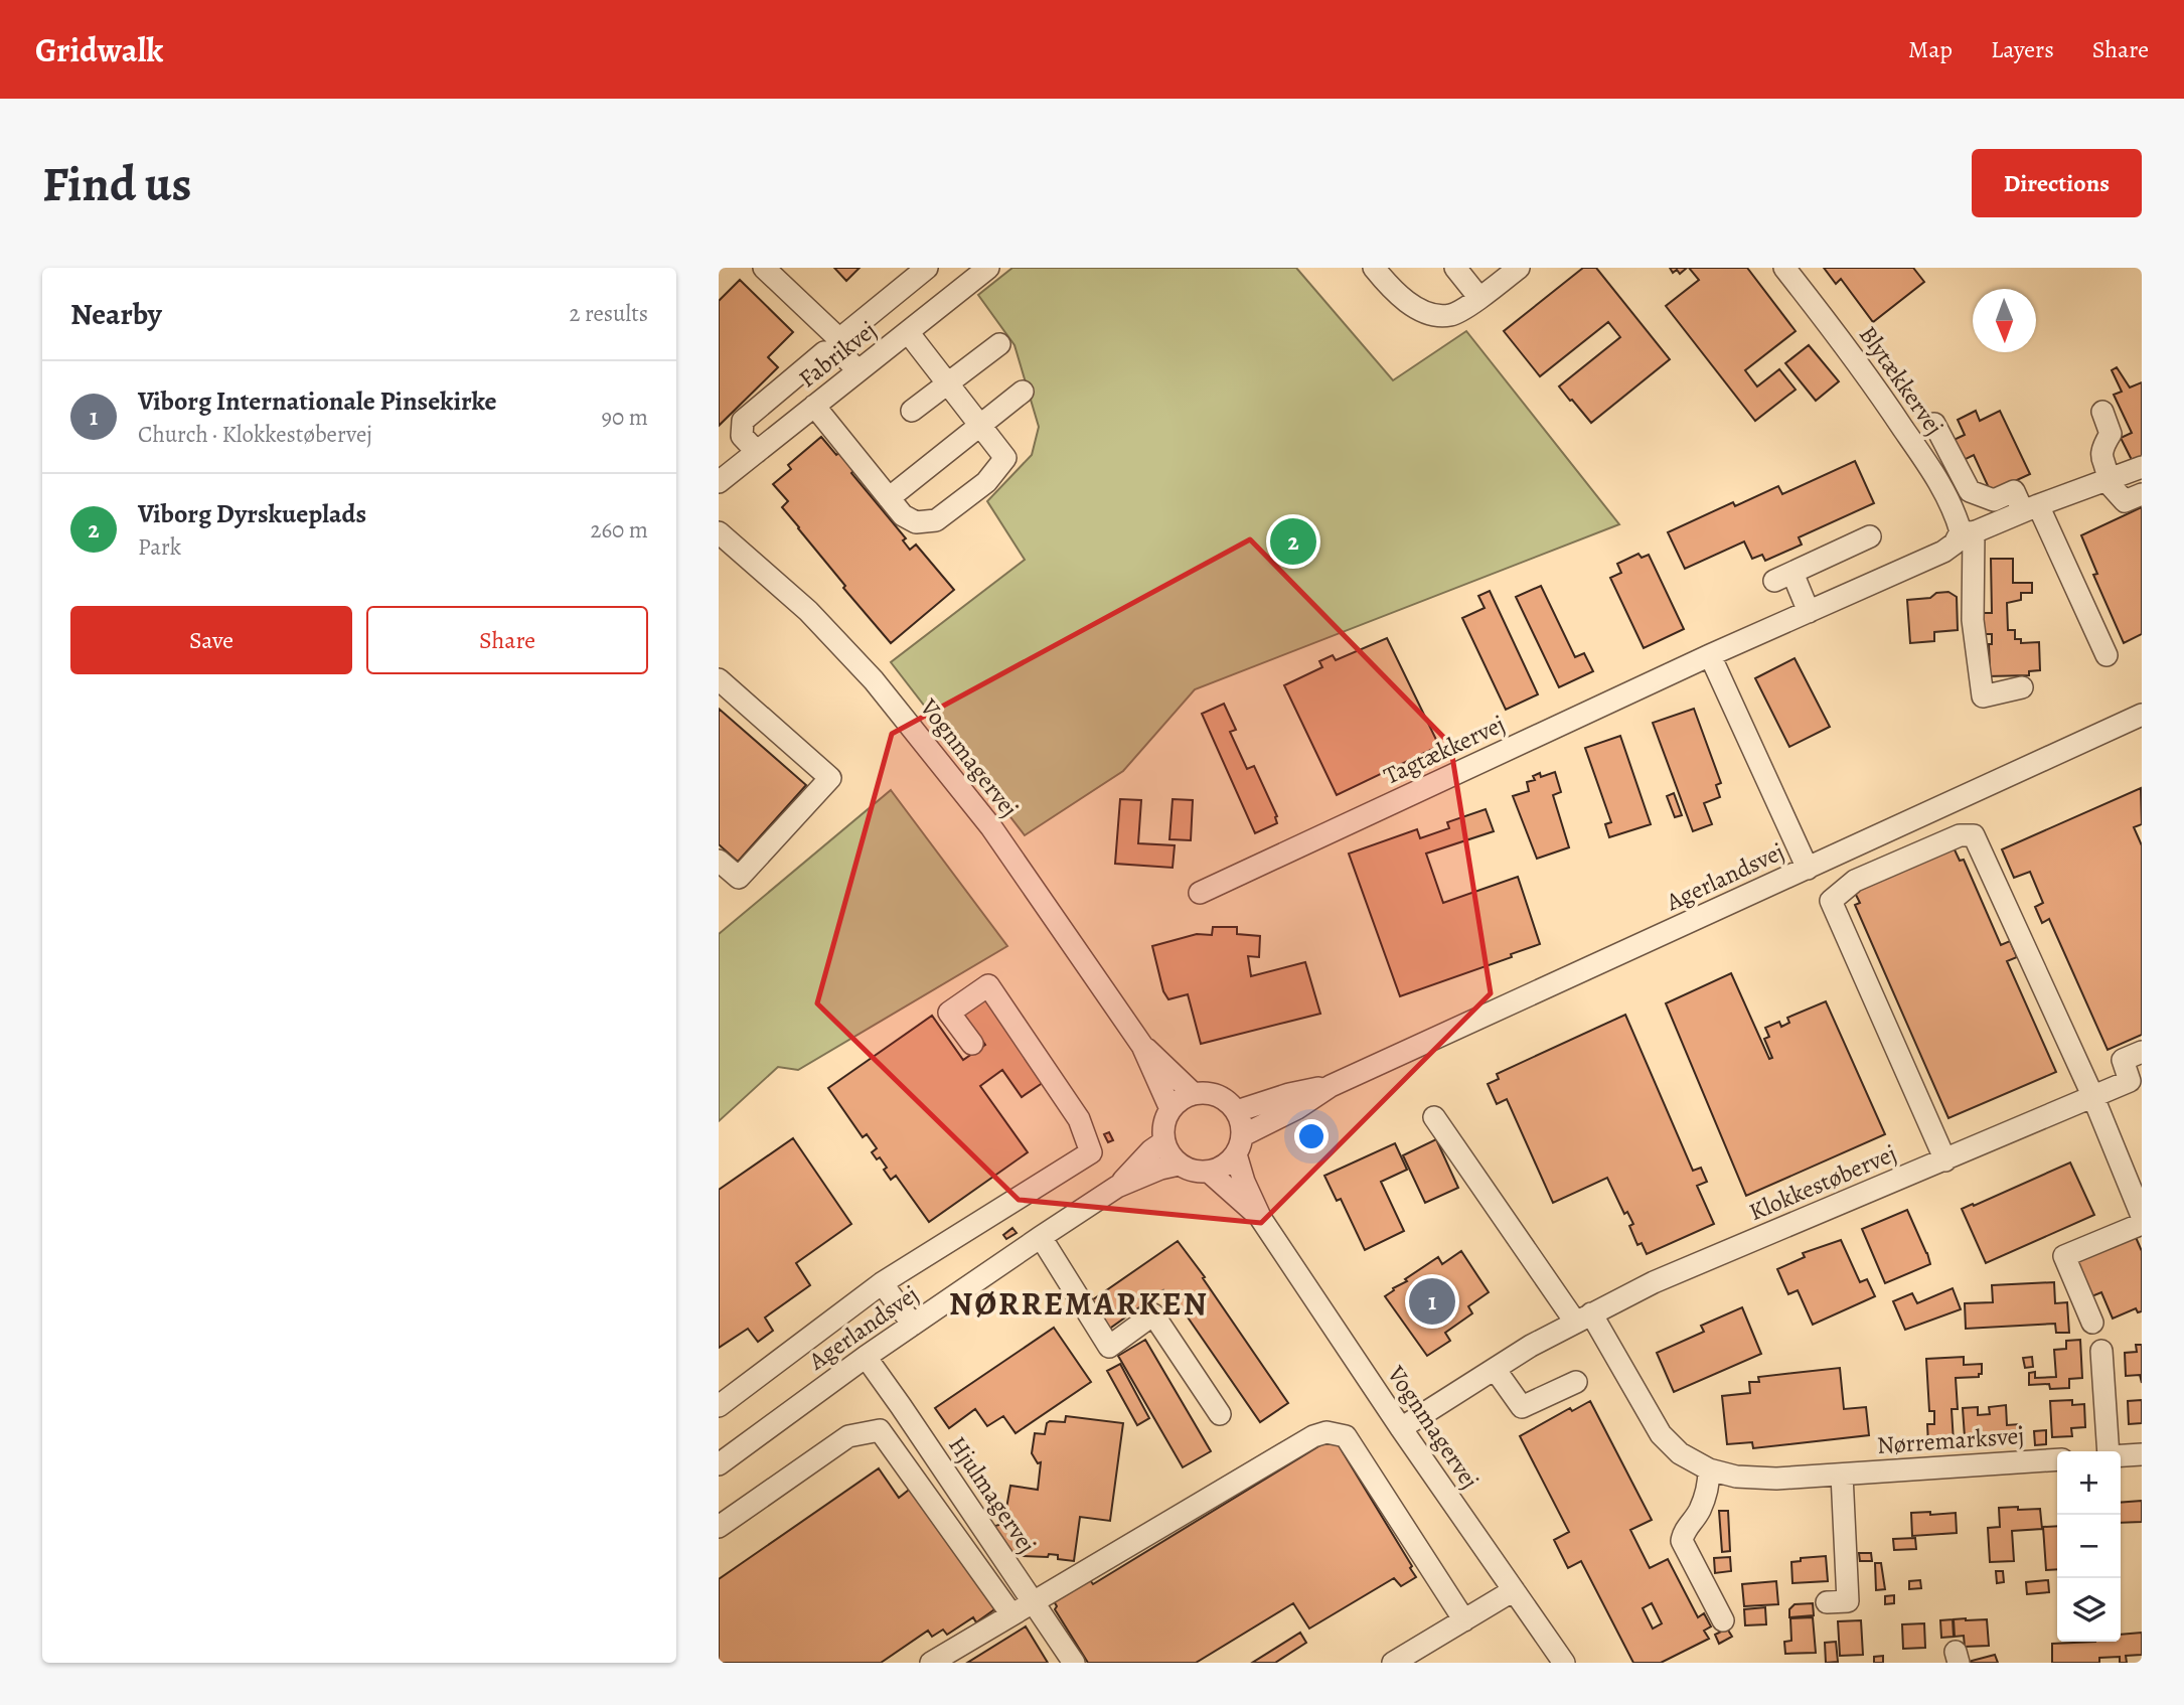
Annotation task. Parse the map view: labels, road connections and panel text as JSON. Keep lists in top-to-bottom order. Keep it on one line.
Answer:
{"streets":{"street":["Fabrikvej","Blytækkervej","Tagtækkervej","Vognmagervej","Agerlandsvej","Klokkestøbervej","Nørremarksvej","Hjulmagervej"]},"crossings":[["Blytækkervej","Tagtækkervej"],["Vognmagervej","Agerlandsvej"],["Vognmagervej","Klokkestøbervej"],["Agerlandsvej","Hjulmagervej"],["Klokkestøbervej","Nørremarksvej"]],"districts":["NØRREMARKEN"],"north":"bottom","page":{"header":"Gridwalk","nav":["Map","Layers","Share"],"buttons":["Directions",["Save","Share"]],"title":"Find us","heading":["Nearby","2 results"],"list":[{"mark":"1","name":"Viborg Internationale Pinsekirke","note":"Church · Klokkestøbervej","value":"90 m"},{"mark":"2","name":"Viborg Dyrskueplads","note":"Park","value":"260 m"}],"pins":["2","1"],"map_buttons":["+","−"]}}
